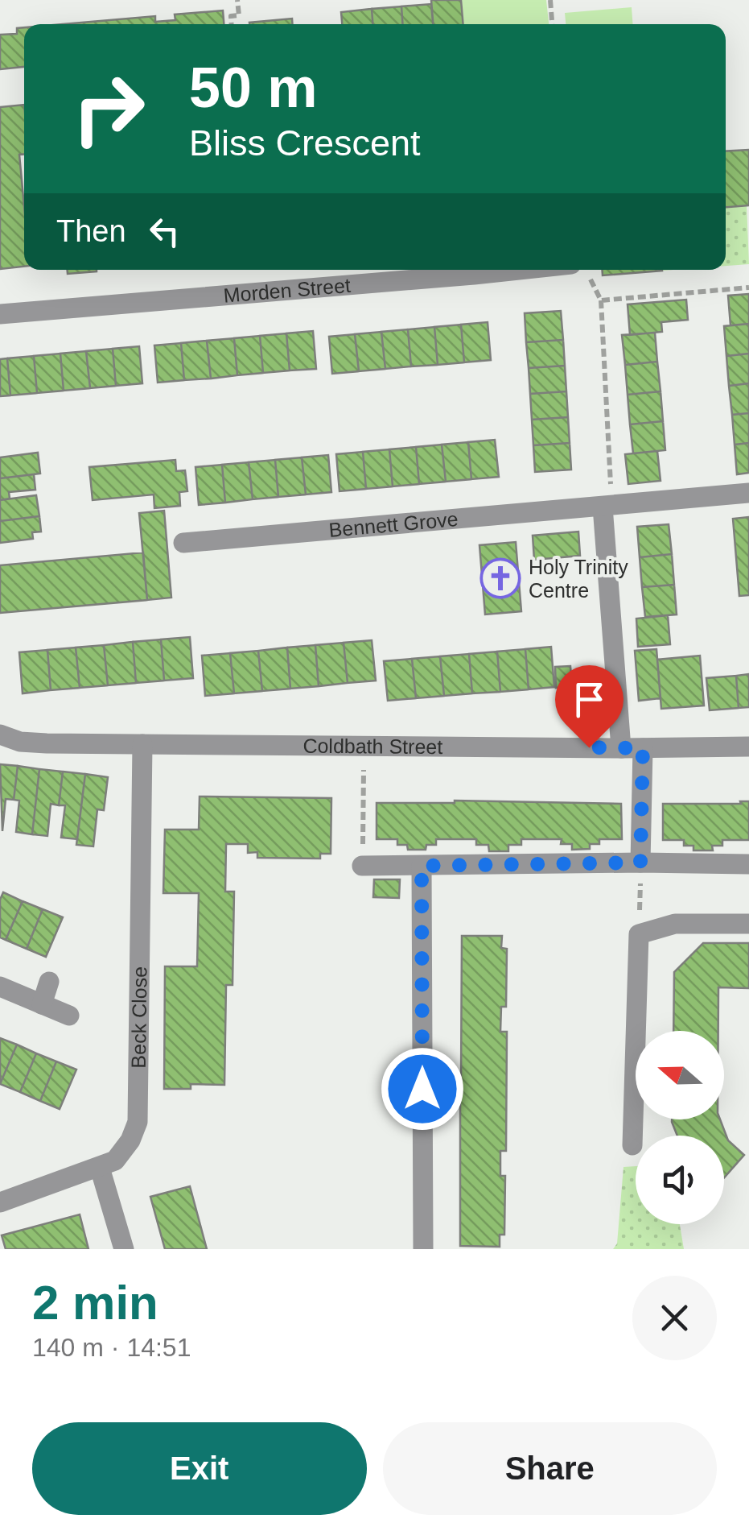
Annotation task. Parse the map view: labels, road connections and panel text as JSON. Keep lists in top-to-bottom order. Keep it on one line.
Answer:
{"streets":{"street":["Morden Street","Bennett Grove","Coldbath Street","Beck Close"]},"crossings":[["Coldbath Street","Beck Close"]],"places":{"church":["Holy Trinity Centre"]},"north":"left","page":{"turn":["50 m","Bliss Crescent"],"then":"Then","heading":["2 min","140 m · 14:51"],"buttons":["Exit","Share"]}}
